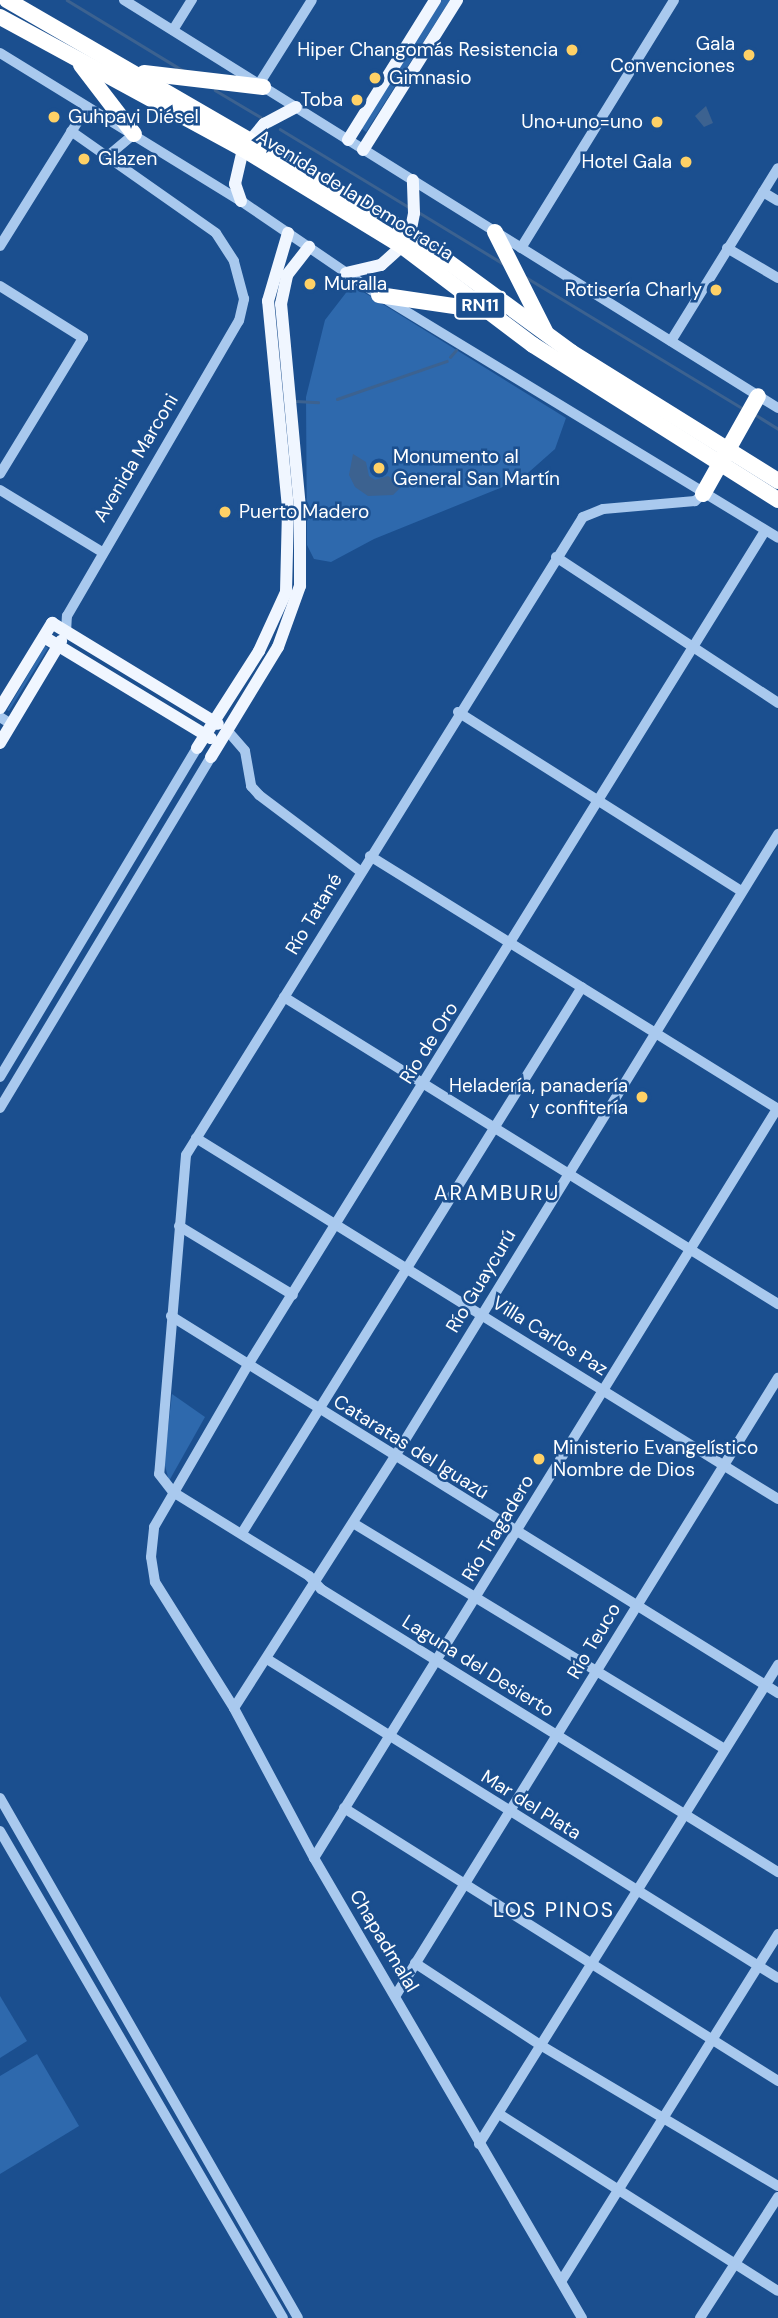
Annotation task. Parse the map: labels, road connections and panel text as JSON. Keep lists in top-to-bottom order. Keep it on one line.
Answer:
{"streets":{"highway":["Avenida de la Democracia","RN11"],"main road":["Avenida Marconi"],"street":["Río Tatané","Río de Oro","Río Guaycurú","Villa Carlos Paz","Cataratas del Iguazú","Río Tragadero","Río Teuco","Laguna del Desierto","Mar del Plata","Chapadmalal"]},"crossings":[["Río Tatané","Río de Oro"],["Río Tatané","Villa Carlos Paz"],["Río Tatané","Cataratas del Iguazú"],["Río Tatané","Laguna del Desierto"],["Río de Oro","Villa Carlos Paz"],["Río de Oro","Cataratas del Iguazú"],["Río de Oro","Laguna del Desierto"],["Río de Oro","Chapadmalal"],["Río Guaycurú","Villa Carlos Paz"],["Río Guaycurú","Cataratas del Iguazú"],["Río Guaycurú","Laguna del Desierto"],["Río Guaycurú","Mar del Plata"],["Río Guaycurú","Chapadmalal"],["Villa Carlos Paz","Río Tragadero"],["Villa Carlos Paz","Río Teuco"],["Cataratas del Iguazú","Río Tragadero"],["Cataratas del Iguazú","Río Teuco"],["Río Tragadero","Laguna del Desierto"],["Río Tragadero","Mar del Plata"],["Río Tragadero","Chapadmalal"],["Río Teuco","Laguna del Desierto"],["Río Teuco","Mar del Plata"],["Río Teuco","Chapadmalal"]],"districts":["ARAMBURU","LOS PINOS"],"places":["Hiper Changomás Resistencia","Gala Convenciones","Gimnasio","Toba","Guhpavi Diésel","Uno+uno=uno","Glazen","Hotel Gala","Muralla","Rotisería Charly","Monumento al General San Martín","Puerto Madero","Heladería, panadería y confitería","Ministerio Evangelístico Nombre de Dios"]}
